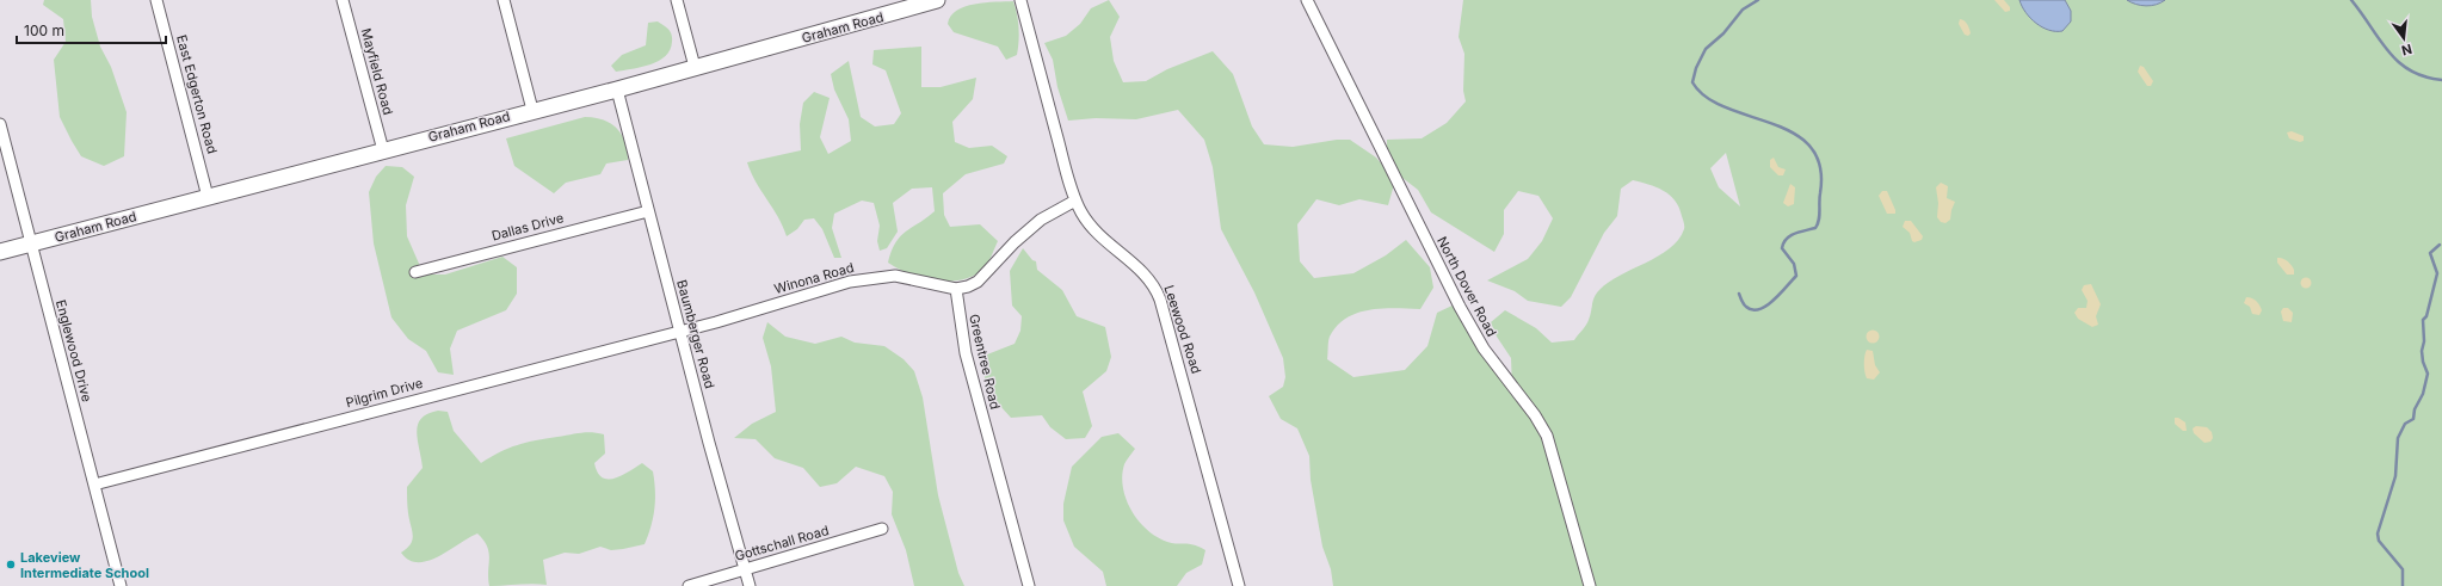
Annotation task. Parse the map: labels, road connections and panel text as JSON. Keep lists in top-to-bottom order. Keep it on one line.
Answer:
{"streets":{"main road":["Graham Road"],"street":["Mayfield Road","East Edgerton Road","Dallas Drive","Winona Road","North Dover Road","Leewood Road","Baumberger Road","Englewood Drive","Greentree Road","Pilgrim Drive","Gottschall Road"]},"crossings":[["Graham Road","Mayfield Road"],["Graham Road","East Edgerton Road"],["Graham Road","Baumberger Road"],["Graham Road","Englewood Drive"],["Dallas Drive","Baumberger Road"],["Winona Road","Baumberger Road"],["Winona Road","Greentree Road"],["Winona Road","Pilgrim Drive"],["Baumberger Road","Pilgrim Drive"],["Baumberger Road","Gottschall Road"],["Englewood Drive","Pilgrim Drive"]],"places":["Lakeview Intermediate School"],"scale_bar":"100 m","north":"bottom"}
